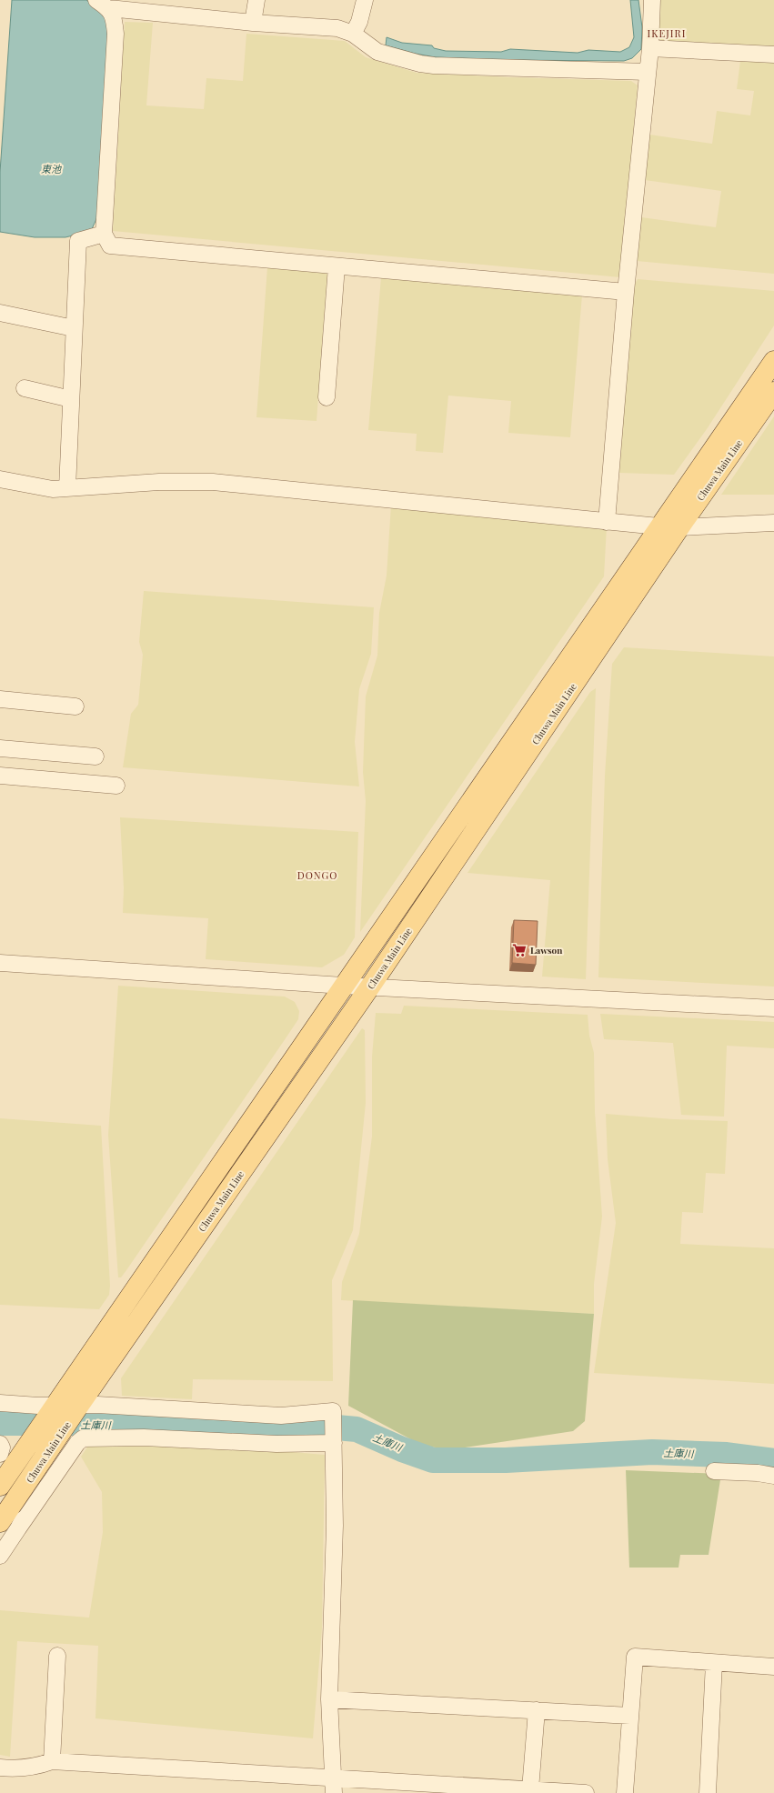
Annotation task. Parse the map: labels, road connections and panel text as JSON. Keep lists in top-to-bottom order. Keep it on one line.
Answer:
{"streets":{"main road":["Chuwa Main Line"]},"districts":["IKEJIRI","DONGO"],"water":["東池","土庫川"],"places":{"supermarket":["Lawson"]}}
